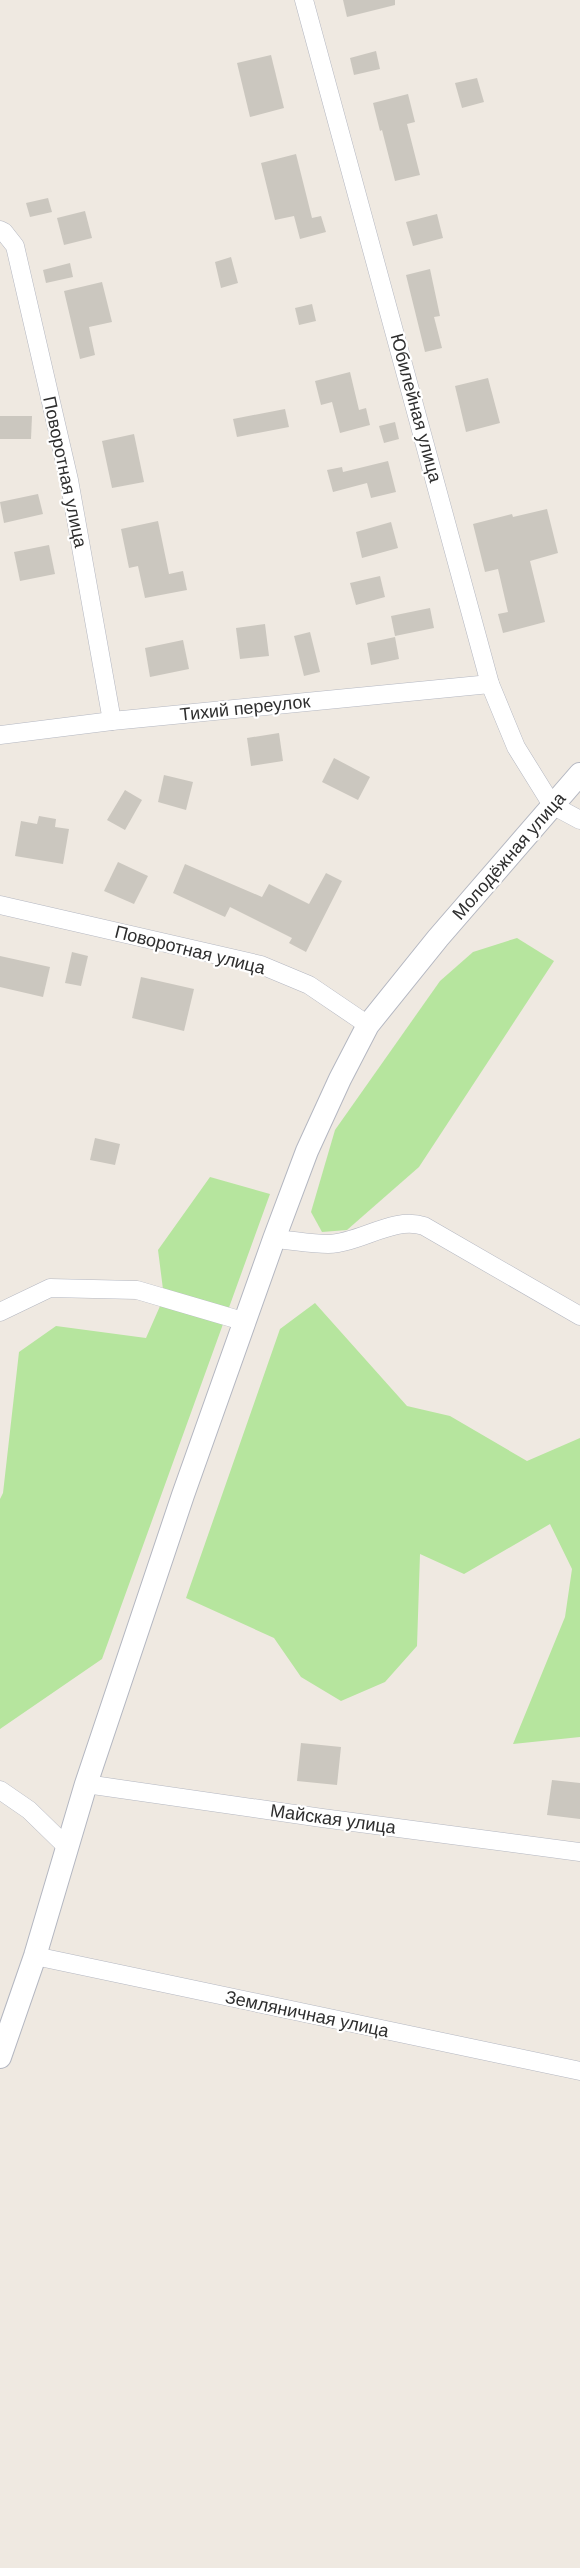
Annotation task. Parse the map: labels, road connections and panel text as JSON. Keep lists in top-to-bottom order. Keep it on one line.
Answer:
{"streets":{"street":["Юбилейная улица","Поворотная улица","Тихий переулок","Молодёжная улица","Майская улица","Земляничная улица"]},"crossings":[["Юбилейная улица","Тихий переулок"],["Юбилейная улица","Молодёжная улица"],["Поворотная улица","Тихий переулок"],["Поворотная улица","Молодёжная улица"],["Молодёжная улица","Майская улица"],["Молодёжная улица","Земляничная улица"]]}
